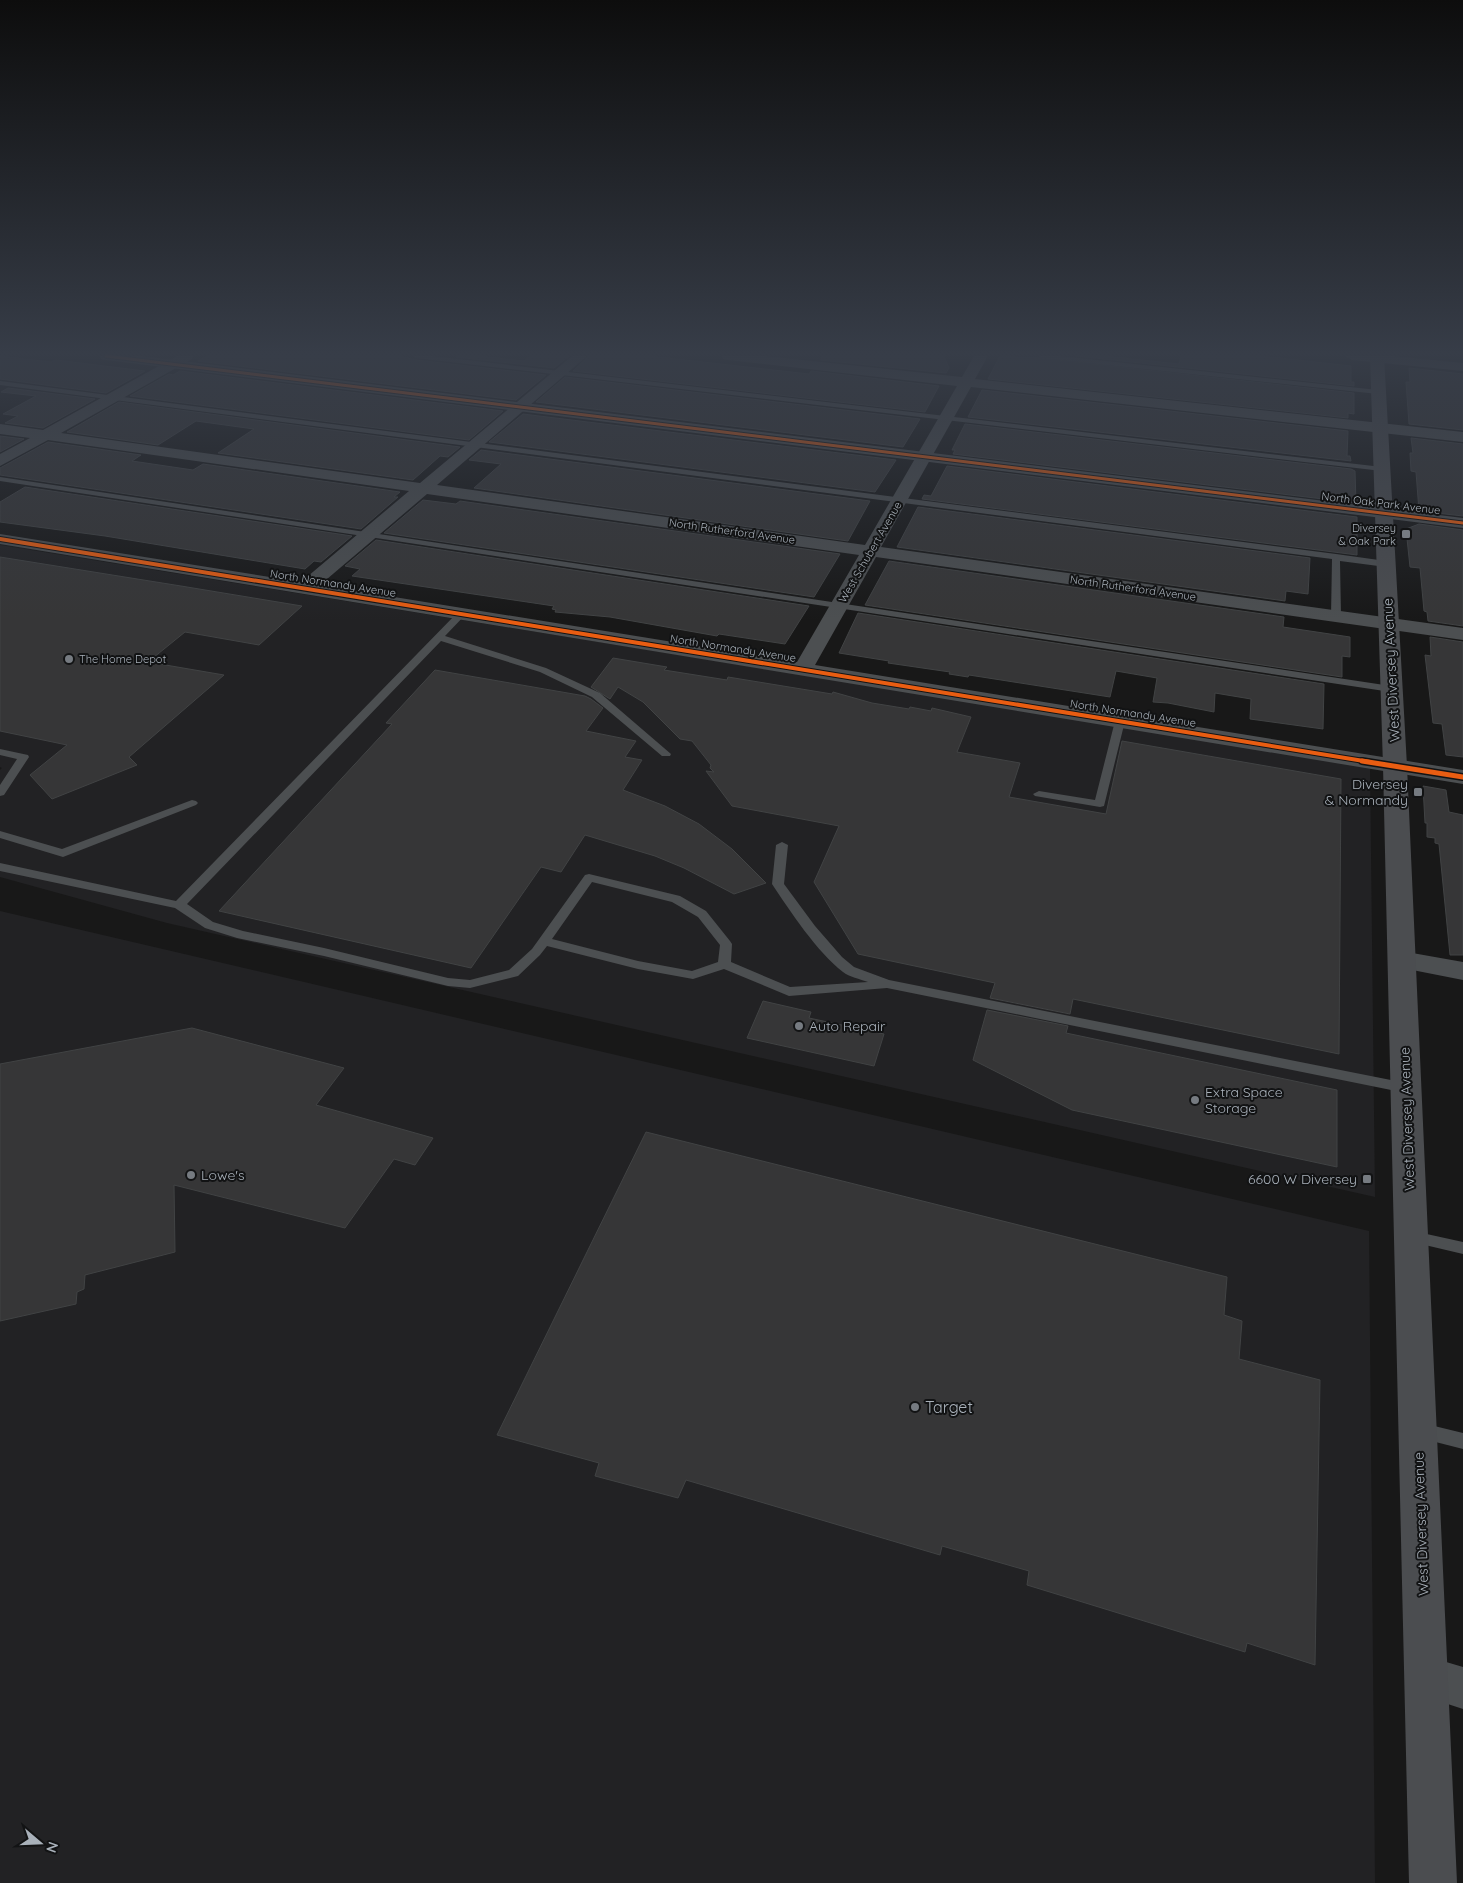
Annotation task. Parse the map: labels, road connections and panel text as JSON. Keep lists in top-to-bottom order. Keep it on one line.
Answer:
{"streets":{"main road":["West Diversey Avenue"],"street":["North Oak Park Avenue","North Rutherford Avenue","West Schubert Avenue","North Normandy Avenue"]},"crossings":[["North Oak Park Avenue","West Schubert Avenue"],["North Oak Park Avenue","West Diversey Avenue"],["North Rutherford Avenue","West Schubert Avenue"],["North Rutherford Avenue","West Diversey Avenue"],["West Schubert Avenue","North Normandy Avenue"],["North Normandy Avenue","West Diversey Avenue"]],"places":{"transit":["Diversey & Oak Park","Diversey & Normandy","6600 W Diversey"],"other":["The Home Depot","Auto Repair","Extra Space Storage","Lowe's","Target"]},"north":"right"}
